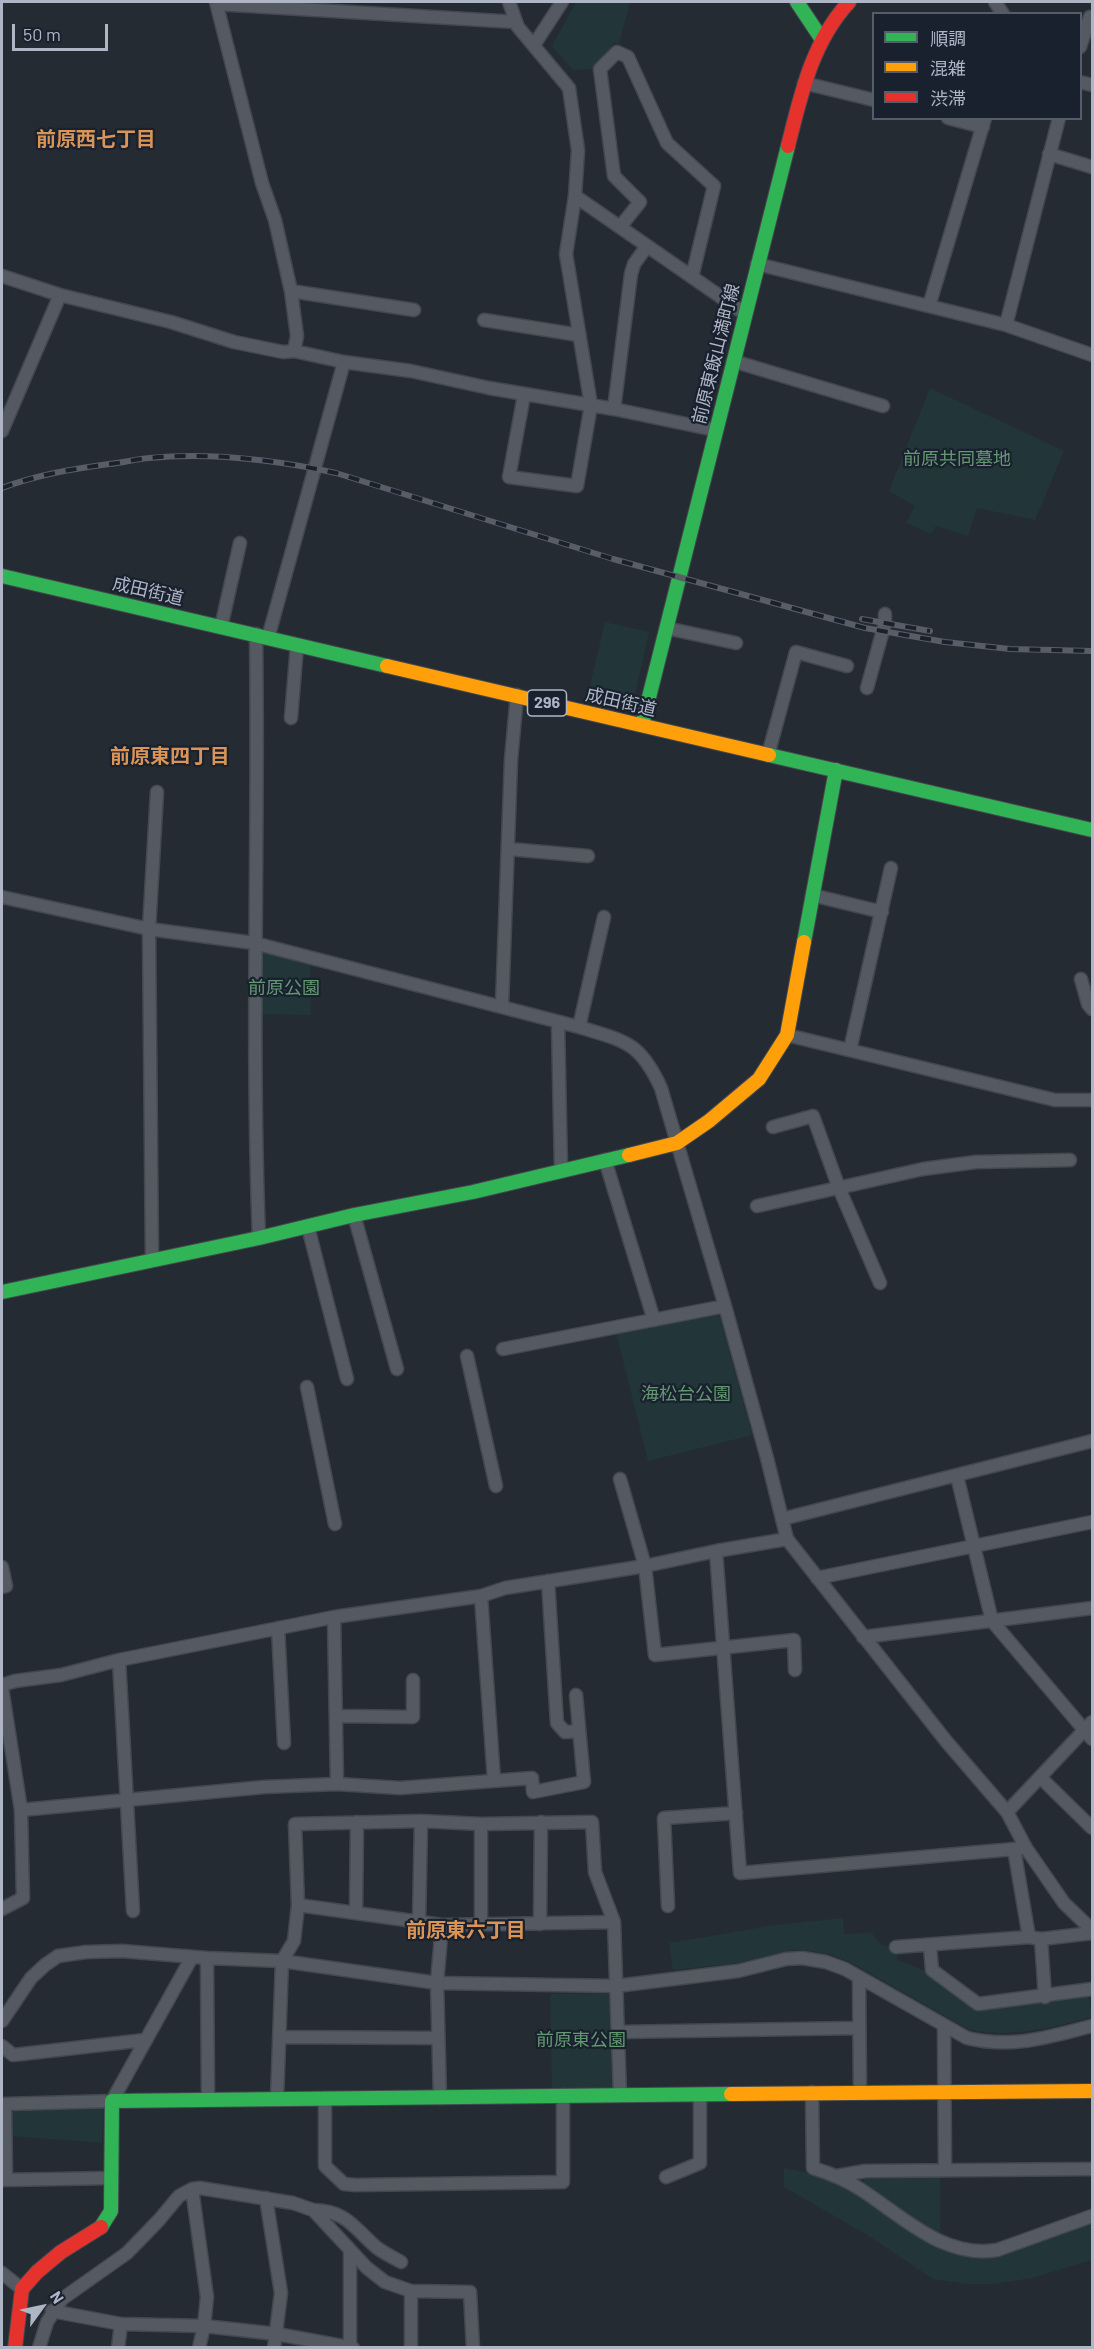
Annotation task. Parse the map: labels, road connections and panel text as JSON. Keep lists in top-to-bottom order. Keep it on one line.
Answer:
{"streets":{"main road":["前原東飯山満町線","成田街道","296"]},"crossings":[["前原東飯山満町線","成田街道"]],"districts":["前原西七丁目","前原東四丁目","前原東六丁目"],"parks":["前原共同墓地","前原公園","海松台公園","前原東公園"],"legend":["順調","混雑","渋滞"],"scale_bar":"50 m","north":"top right"}
